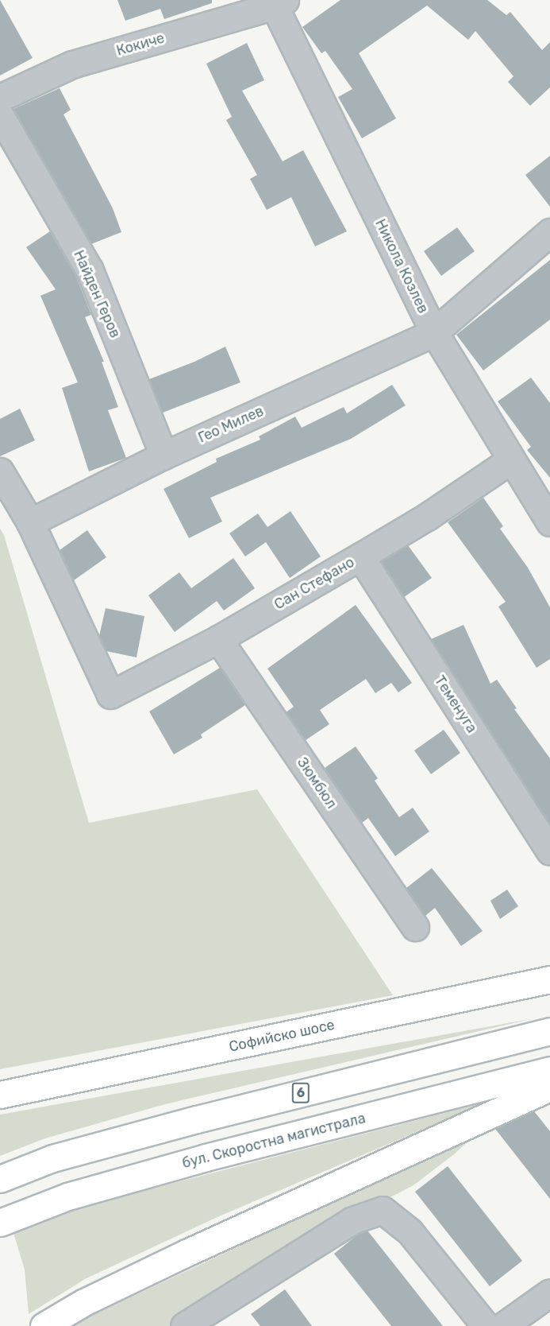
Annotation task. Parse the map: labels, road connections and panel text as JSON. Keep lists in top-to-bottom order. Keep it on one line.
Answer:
{"streets":{"main road":["Софийско шосе","6","бул. Скоростна магистрала"],"street":["Кокиче","Никола Козлев","Найден Геров","Гео Милев","Сан Стефано","Теменуга","Зюмбюл"]},"crossings":[["Кокиче","Никола Козлев"],["Никола Козлев","Гео Милев"],["Никола Козлев","Сан Стефано"],["Найден Геров","Гео Милев"],["Гео Милев","Сан Стефано"],["Сан Стефано","Теменуга"],["Сан Стефано","Зюмбюл"]]}
